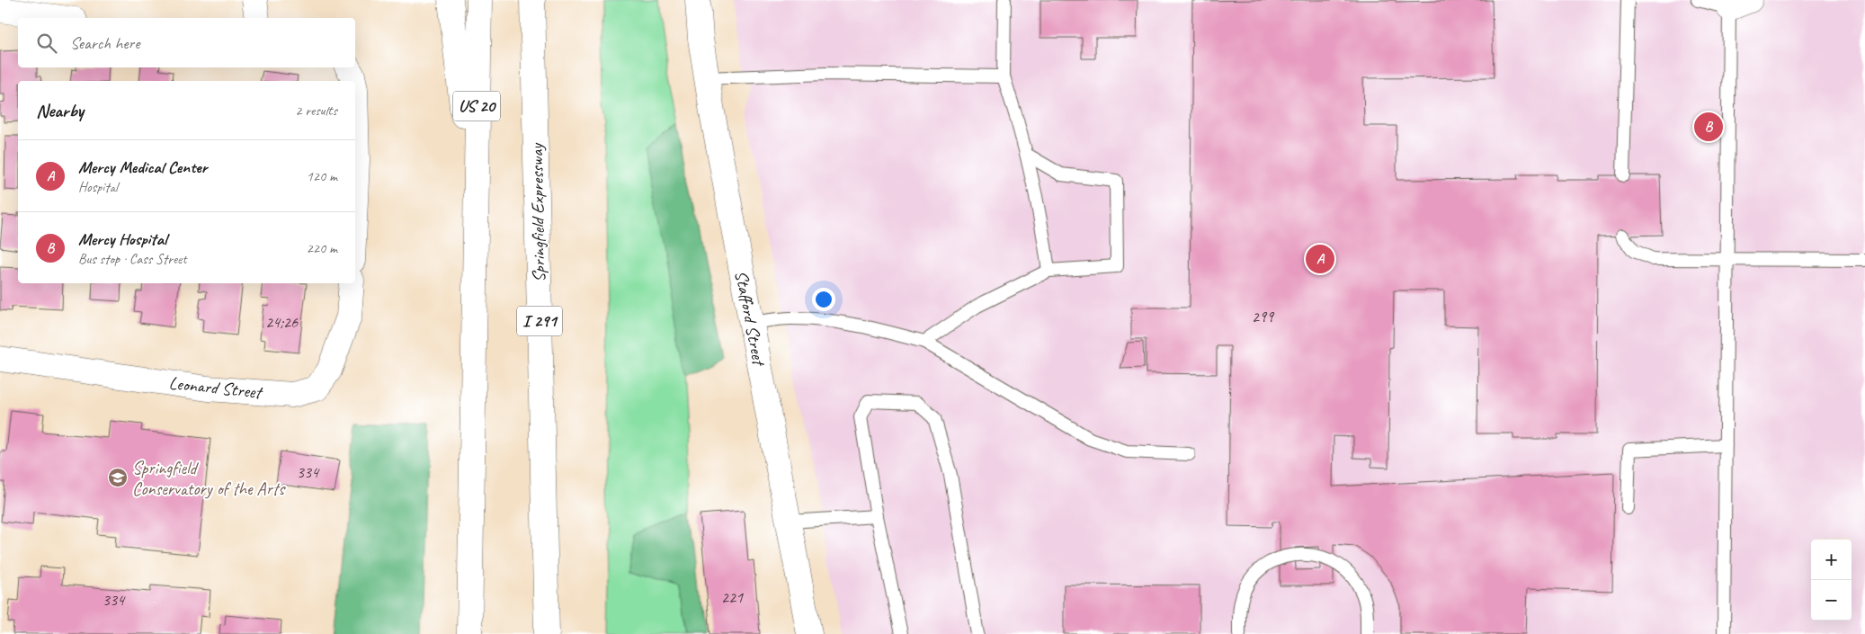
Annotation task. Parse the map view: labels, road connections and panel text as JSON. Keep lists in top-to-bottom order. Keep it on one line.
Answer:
{"streets":{"main road":["US 20","Springfield Expressway","Stafford Street","I 291","Leonard Street"]},"places":{"school or university":["Springfield Conservatory of the Arts"]},"house_numbers":["299","24;26","334","221","334"],"page":{"search":"Search here","heading":["Nearby","2 results"],"pins":["B","A"],"list":[{"mark":"A","name":"Mercy Medical Center","note":"Hospital","value":"120 m"},{"mark":"B","name":"Mercy Hospital","note":"Bus stop · Cass Street","value":"220 m"}],"map_buttons":["+","−"]}}
